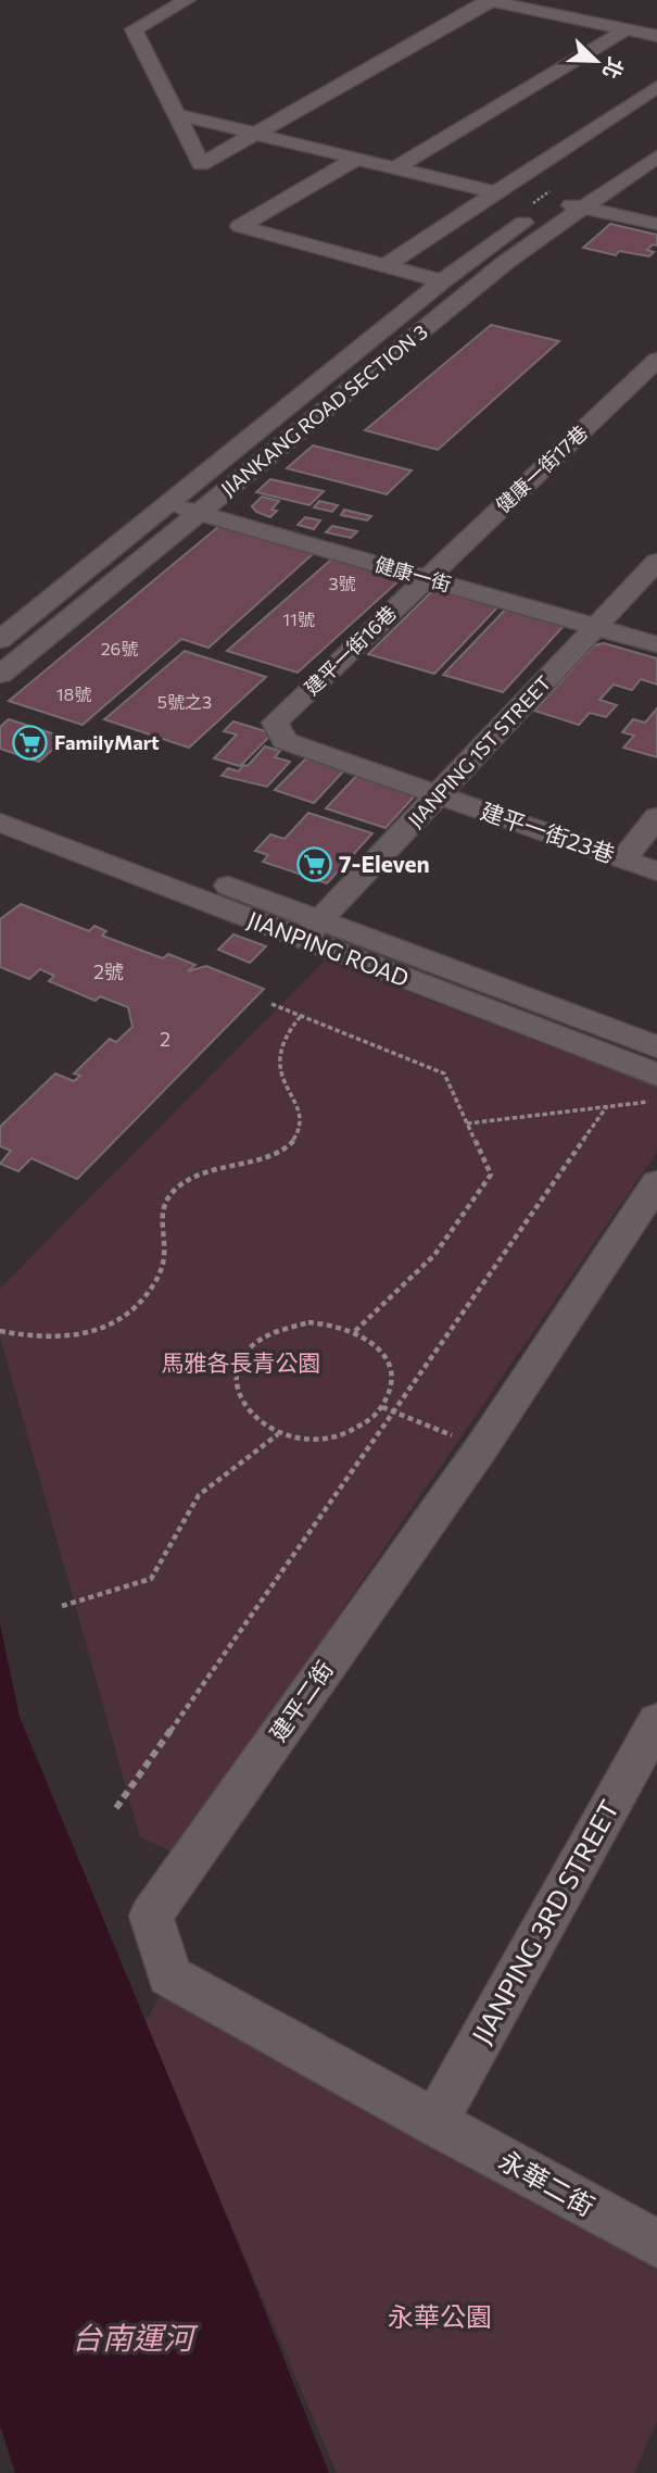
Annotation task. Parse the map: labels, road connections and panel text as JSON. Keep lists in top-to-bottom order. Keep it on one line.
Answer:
{"streets":{"street":["JIANKANG ROAD SECTION 3","健康一街17巷","健康一街","建平一街16巷","JIANPING 1ST STREET","建平一街23巷","JIANPING ROAD","建平二街","JIANPING 3RD STREET","永華二街"]},"crossings":[["JIANKANG ROAD SECTION 3","健康一街"],["健康一街17巷","健康一街"],["健康一街17巷","建平一街16巷"],["健康一街","建平一街16巷"],["健康一街","JIANPING 1ST STREET"],["建平一街16巷","建平一街23巷"],["JIANPING 1ST STREET","建平一街23巷"],["JIANPING 1ST STREET","JIANPING ROAD"],["建平二街","JIANPING 3RD STREET"],["建平二街","永華二街"],["JIANPING 3RD STREET","永華二街"]],"water":["台南運河"],"parks":["馬雅各長青公園","永華公園"],"places":{"supermarket":["FamilyMart","7-Eleven"]},"house_numbers":["3號","11號","26號","18號","5號之3","2號","2"],"north":"bottom right"}
